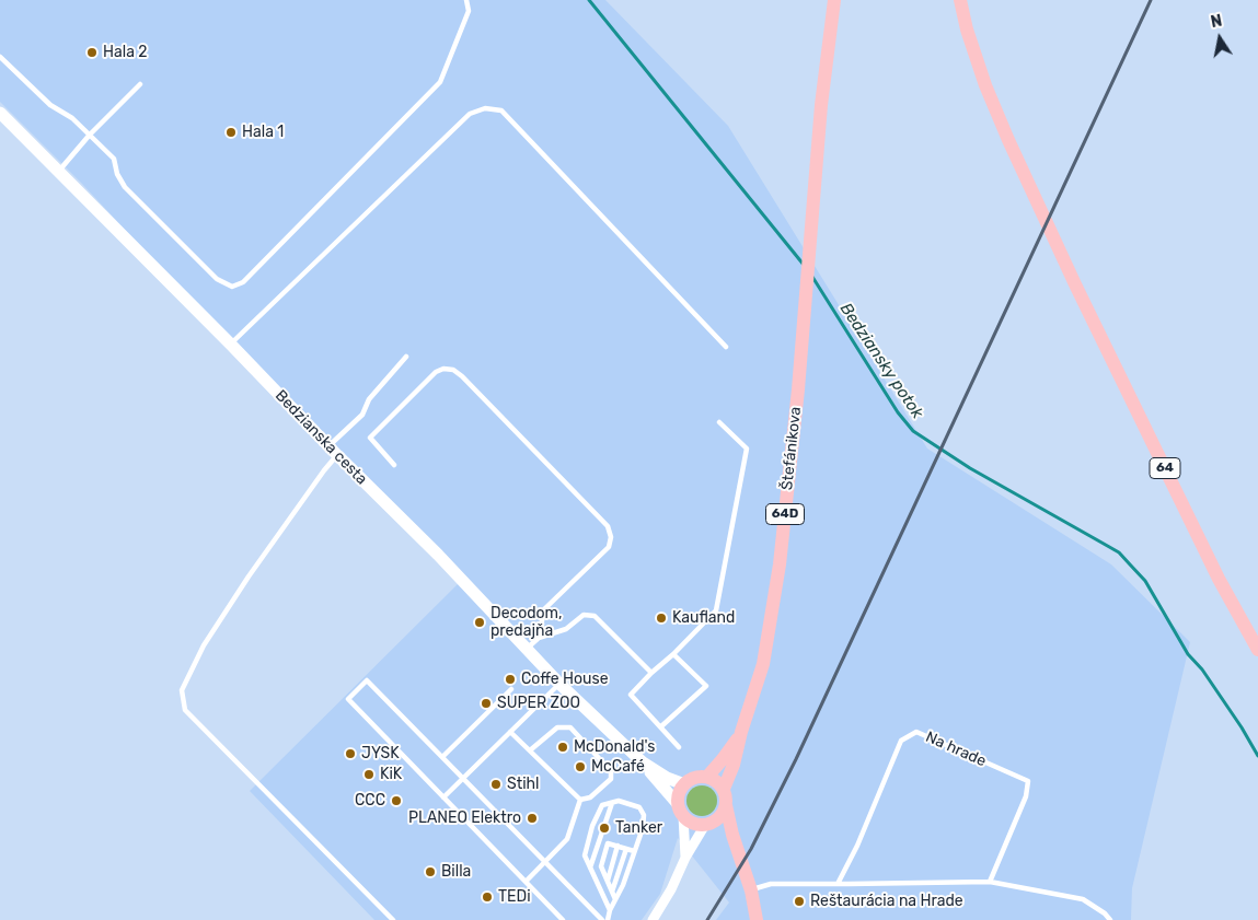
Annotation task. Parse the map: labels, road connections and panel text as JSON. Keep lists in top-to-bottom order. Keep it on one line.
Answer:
{"streets":{"main road":["Štefánikova","64","64D"],"street":["Bedzianska cesta"],"lane":["Na hrade"]},"crossings":[["Bedzianska cesta","64D"],["Štefánikova","64D"]],"water":["Bedziansky potok"],"places":["Hala 2","Hala 1","Kaufland","Decodom, predajňa","Coffe House","SUPER ZOO","McDonald's","JYSK","McCafé","KiK","Stihl","CCC","PLANEO Elektro","Tanker","Billa","TEDi","Reštaurácia na Hrade"],"north":"top"}
